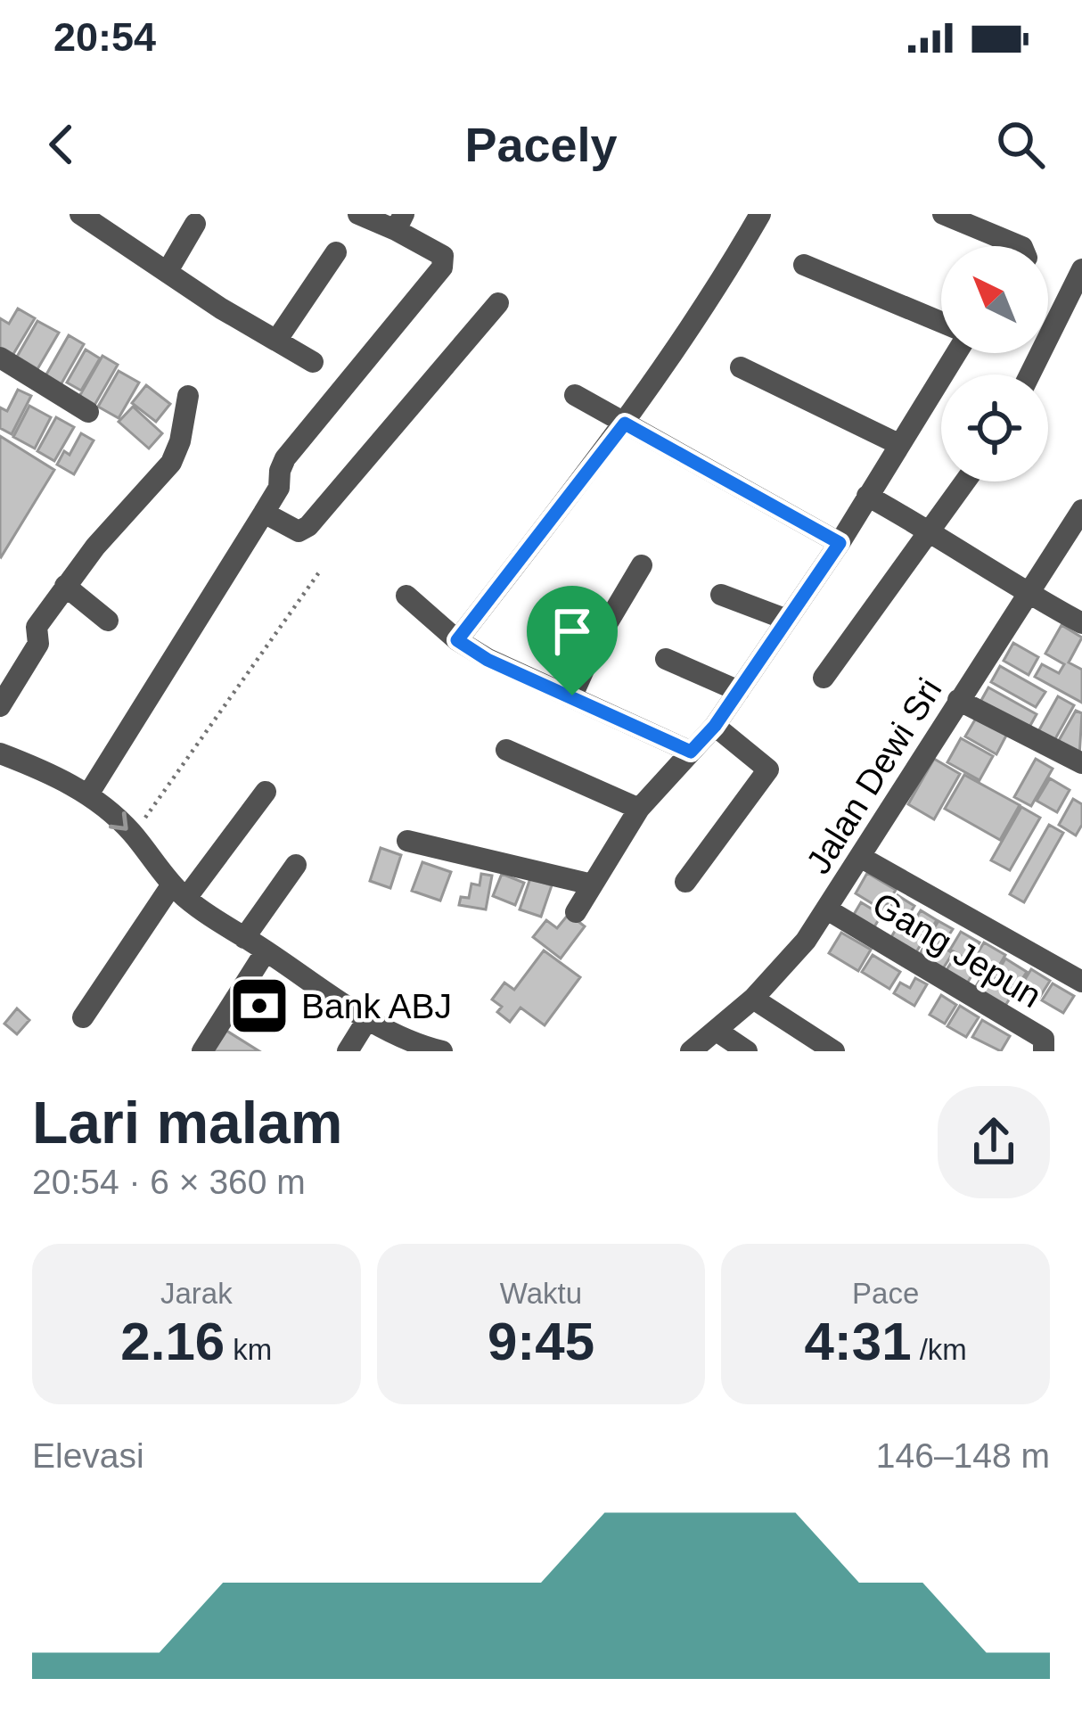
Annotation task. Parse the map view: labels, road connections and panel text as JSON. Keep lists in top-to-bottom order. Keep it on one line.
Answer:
{"streets":{"street":["Jalan Dewi Sri","Gang Jepun"]},"crossings":[["Jalan Dewi Sri","Gang Jepun"]],"places":{"bank":["Bank ABJ"]},"north":"top left","page":{"status":"20:54","header":"Pacely","heading":["Lari malam","20:54 · 6 × 360 m"],"stats":[["Jarak","2.16 km"],["Waktu","9:45"],["Pace","4:31 /km"]],"chart":["Elevasi","146–148 m"]}}
